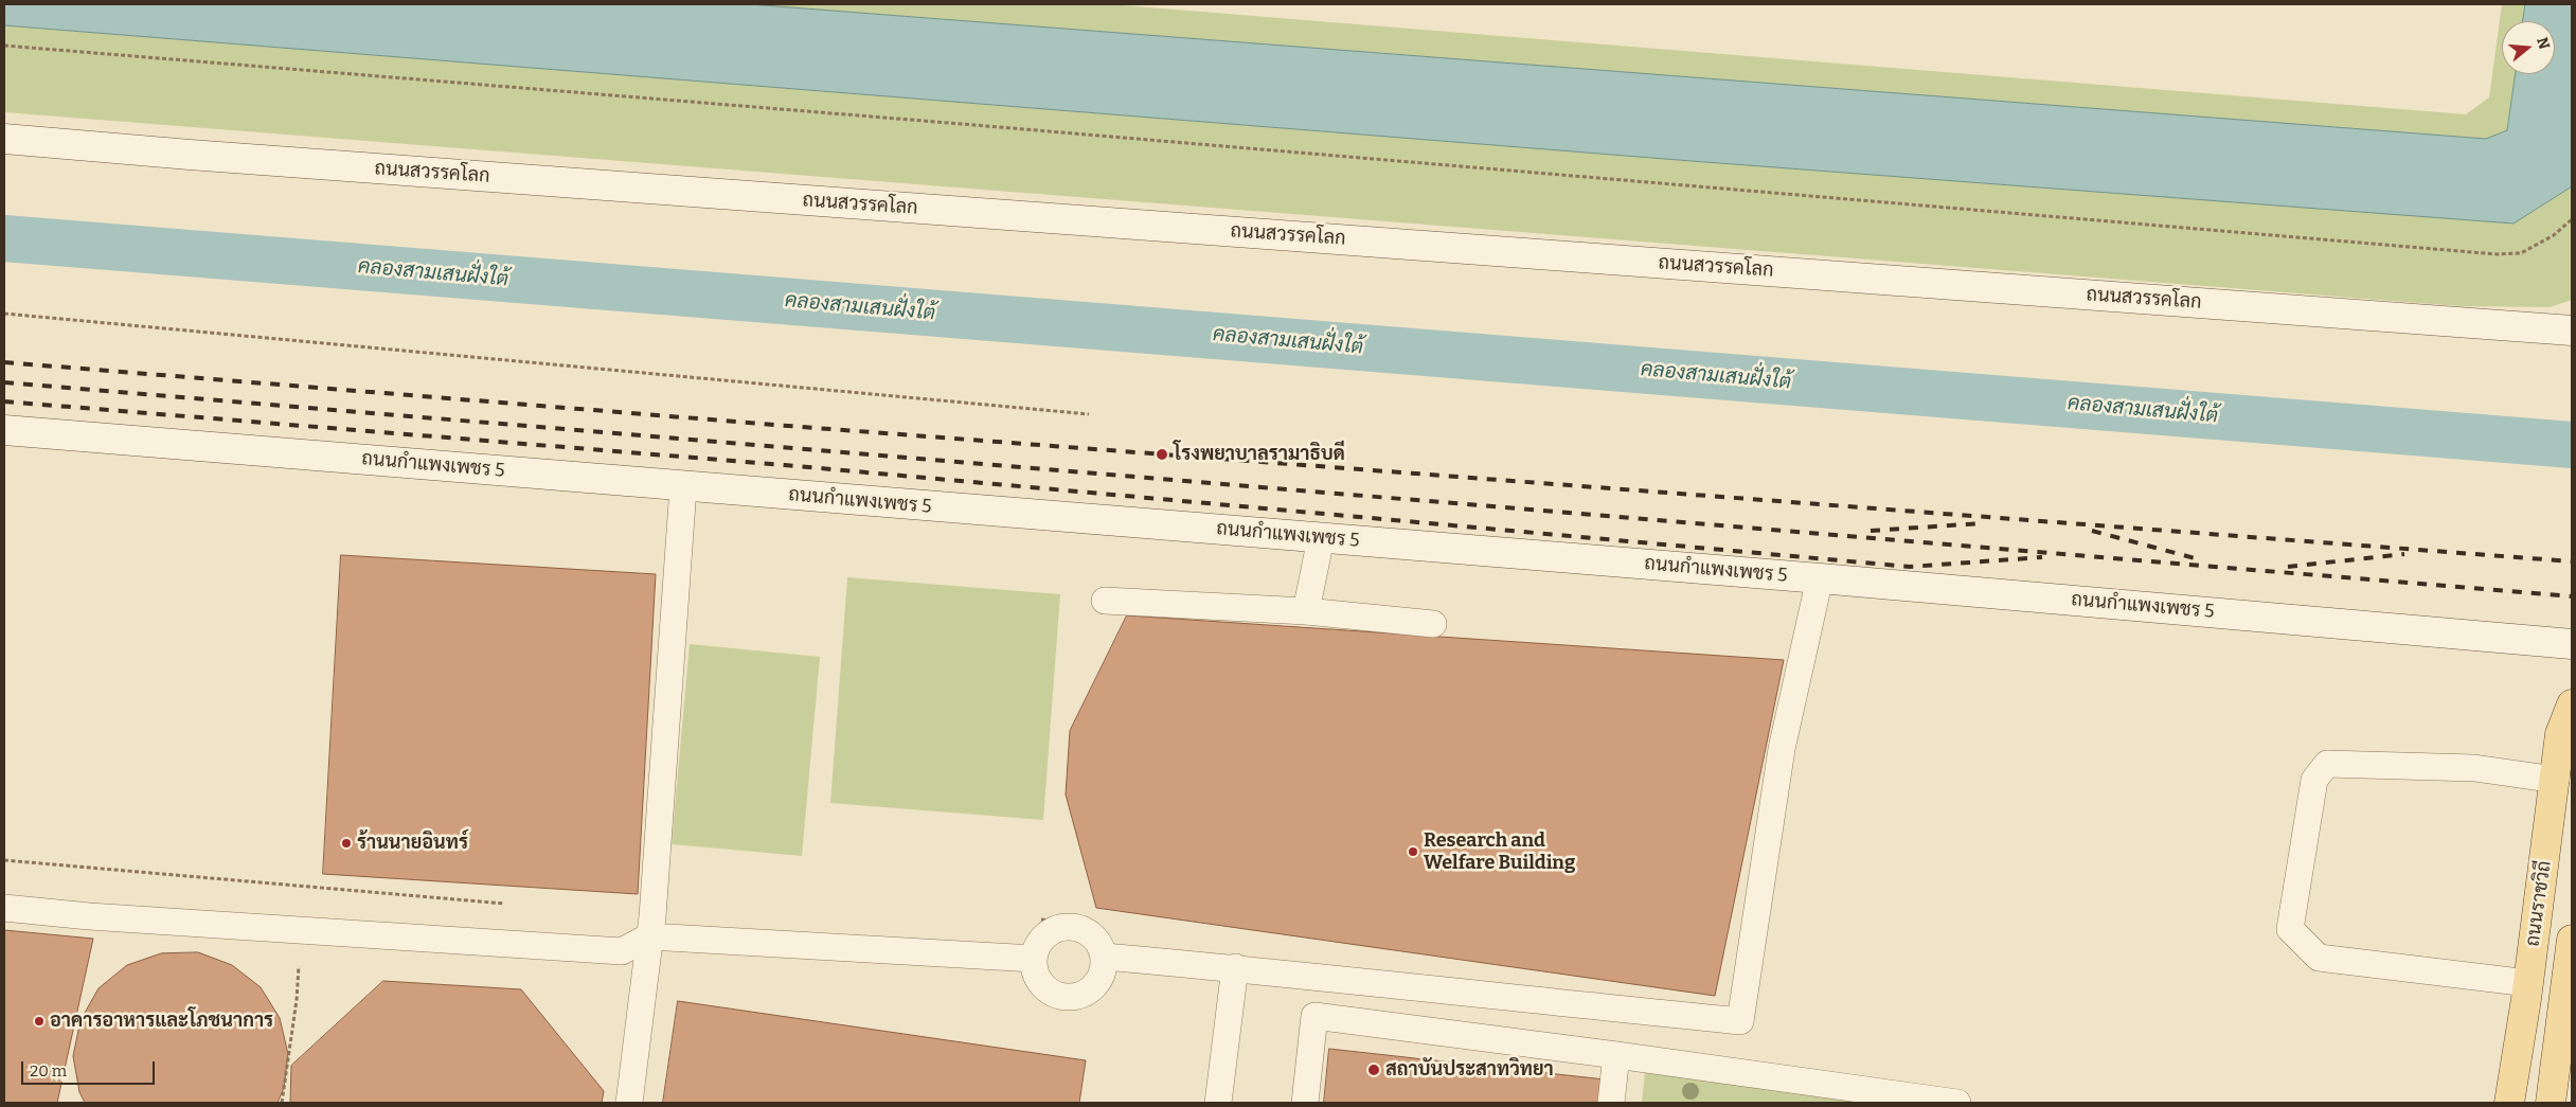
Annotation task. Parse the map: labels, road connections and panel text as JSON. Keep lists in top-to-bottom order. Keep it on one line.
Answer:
{"streets":{"main road":["ถนนราชวิถี"],"street":["ถนนสวรรคโลก","ถนนกำแพงเพชร 5"]},"water":["คลองสามเสนฝั่งใต้"],"places":["โรงพยาบาลรามาธิบดี","ร้านนายอินทร์","Research and Welfare Building","อาคารอาหารและโภชนาการ","สถาบันประสาทวิทยา"],"scale_bar":"20 m","north":"right"}
